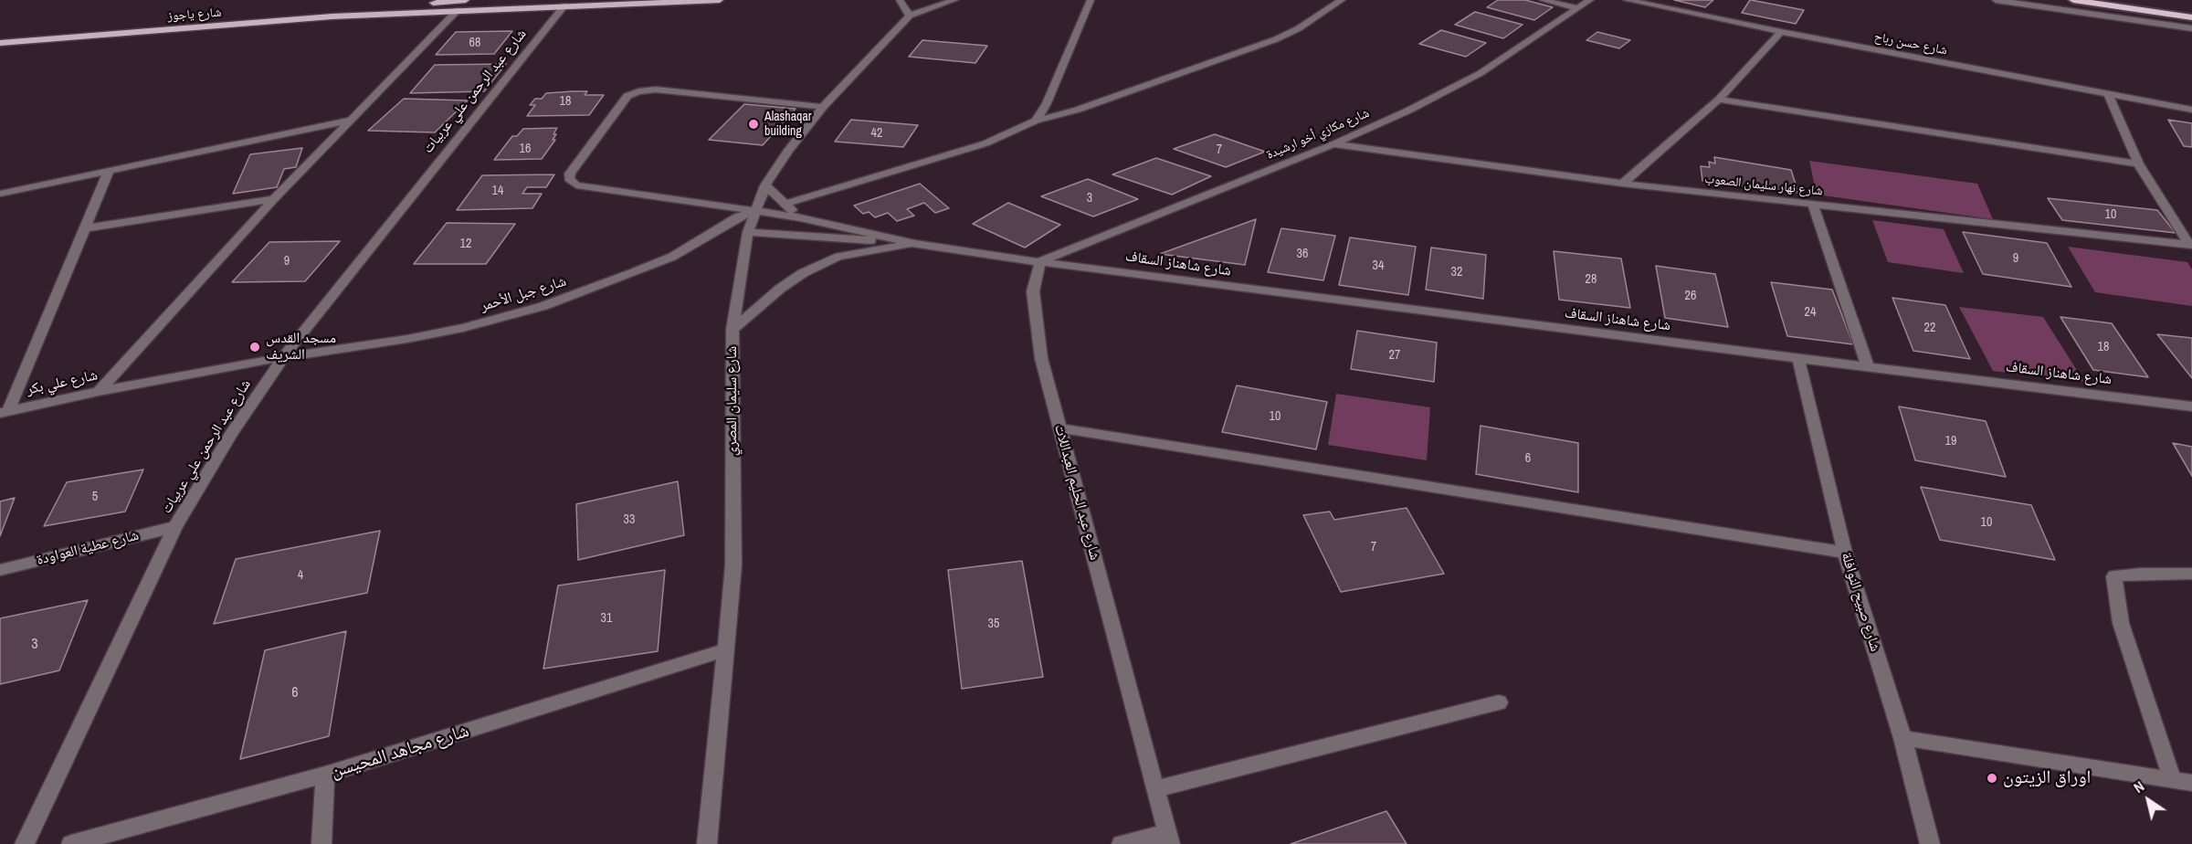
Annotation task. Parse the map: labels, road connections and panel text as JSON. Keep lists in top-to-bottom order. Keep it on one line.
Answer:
{"streets":{"main road":["شارع ياجوز"],"street":["شارع حسن رباح","شارع عبد الرحمن علي عربيات","شارع مكازي أخو ارشيدة","شارع نهار سليمان الصعوب","شارع شاهناز السقاف","شارع جبل الأحمر","شارع علي بكر","شارع سليمان المصري","شارع عبد الحليم العبداللات","شارع عطية العواودة","شارع صبيح النوافلة","شارع مجاهد المحيسن"]},"crossings":[["شارع ياجوز","شارع عبد الرحمن علي عربيات"],["شارع عبد الرحمن علي عربيات","شارع جبل الأحمر"],["شارع عبد الرحمن علي عربيات","شارع علي بكر"],["شارع عبد الرحمن علي عربيات","شارع عطية العواودة"],["شارع مكازي أخو ارشيدة","شارع نهار سليمان الصعوب"],["شارع مكازي أخو ارشيدة","شارع شاهناز السقاف"],["شارع مكازي أخو ارشيدة","شارع عبد الحليم العبداللات"],["شارع شاهناز السقاف","شارع عبد الحليم العبداللات"],["شارع شاهناز السقاف","شارع صبيح النوافلة"],["شارع جبل الأحمر","شارع علي بكر"],["شارع جبل الأحمر","شارع سليمان المصري"],["شارع سليمان المصري","شارع مجاهد المحيسن"]],"places":["Alashaqar building","مسجد القدس الشريف","اوراق الزيتون"],"house_numbers":["68","18","42","16","7","14","3","10","12","36","9","9","34","32","28","26","24","22","18","27","10","19","6","5","33","10","7","4","31","35","3","6"],"north":"top left"}
